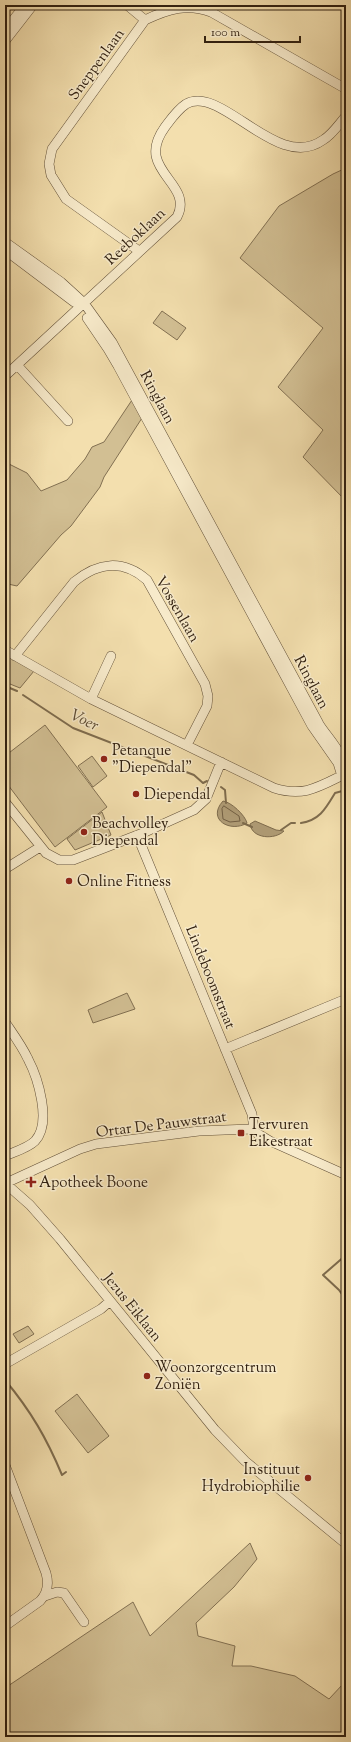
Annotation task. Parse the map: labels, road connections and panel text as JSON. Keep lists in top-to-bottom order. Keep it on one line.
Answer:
{"streets":{"street":["Sneppenlaan","Reeboklaan","Ringlaan","Vossenlaan","Lindeboomstraat","Ortar De Pauwstraat","Jezus Eiklaan"]},"crossings":[["Sneppenlaan","Reeboklaan"],["Reeboklaan","Ringlaan"],["Lindeboomstraat","Ortar De Pauwstraat"],["Ortar De Pauwstraat","Jezus Eiklaan"]],"water":["Voer"],"places":{"other":["Petanque \"Diependal\"","Diependal","Beachvolley Diependal","Online Fitness","Woonzorgcentrum Zoniën","Instituut Hydrobiophilie"],"transit":["Tervuren Eikestraat"],"health":["Apotheek Boone"]},"scale_bar":"100 m"}
